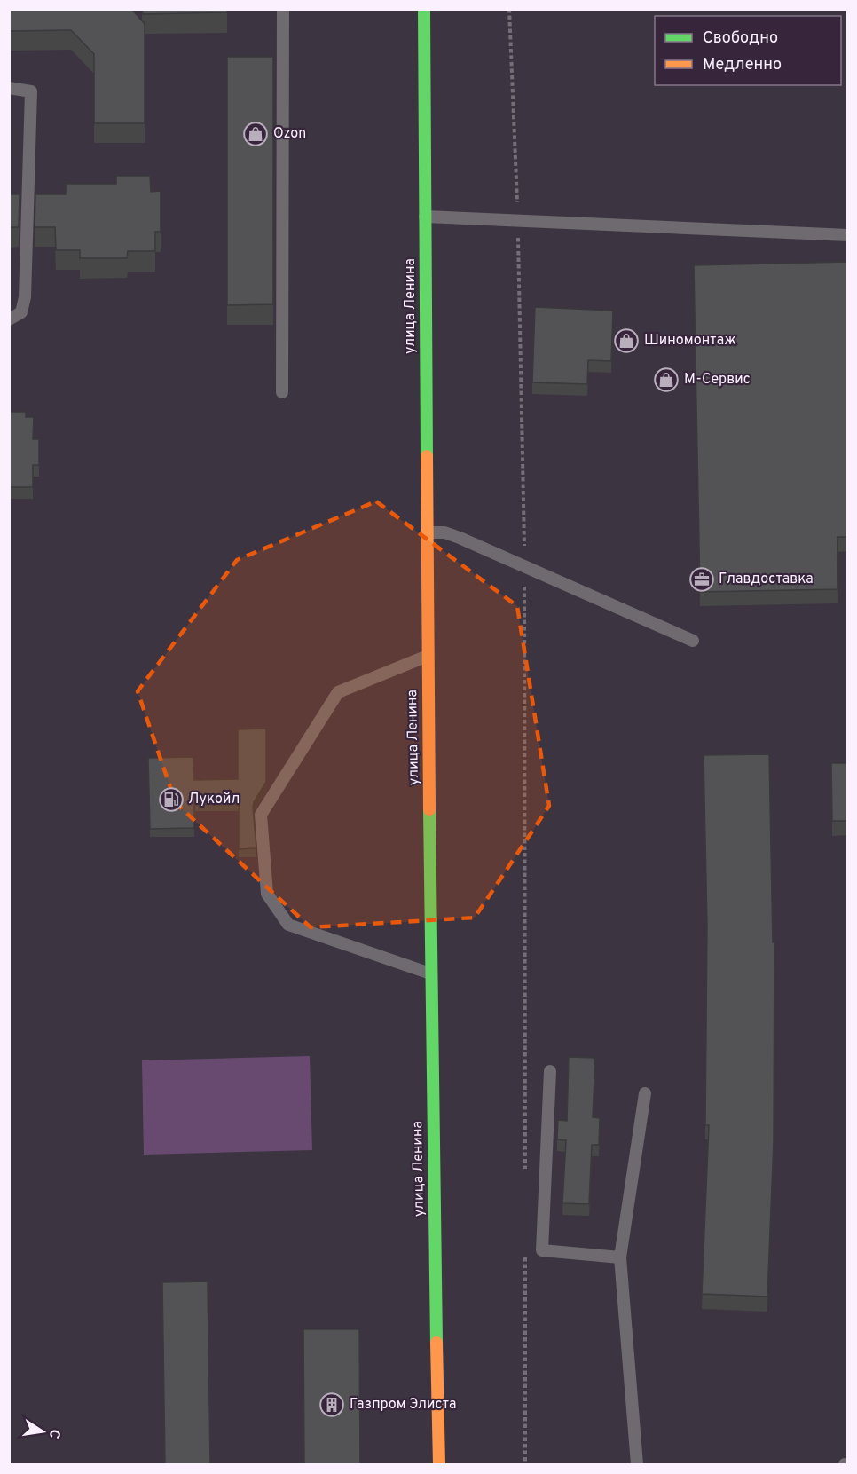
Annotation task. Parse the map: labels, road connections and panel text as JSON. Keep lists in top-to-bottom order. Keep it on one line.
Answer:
{"streets":{"main road":["улица Ленина"]},"places":{"shop":["Ozon","Шиномонтаж","М-Сервис"],"office":["Главдоставка"],"fuel station":["Лукойл"],"building":["Газпром Элиста"]},"legend":["Свободно","Медленно"],"north":"right"}
